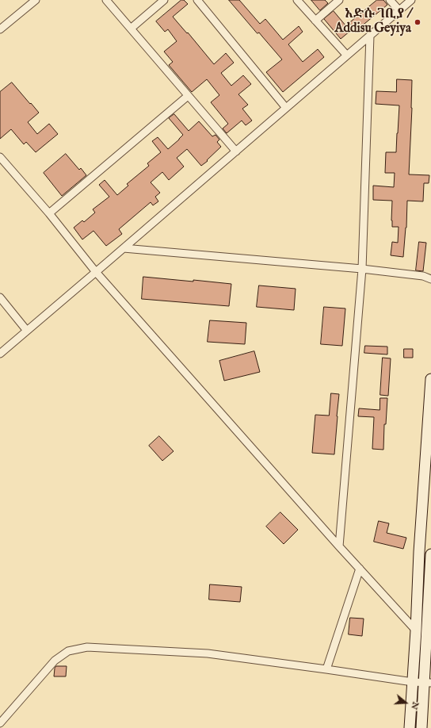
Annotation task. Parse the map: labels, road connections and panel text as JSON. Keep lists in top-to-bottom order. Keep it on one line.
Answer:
{"places":["አድሱ ገቢያ / Addisu Geyiya"],"north":"right"}
